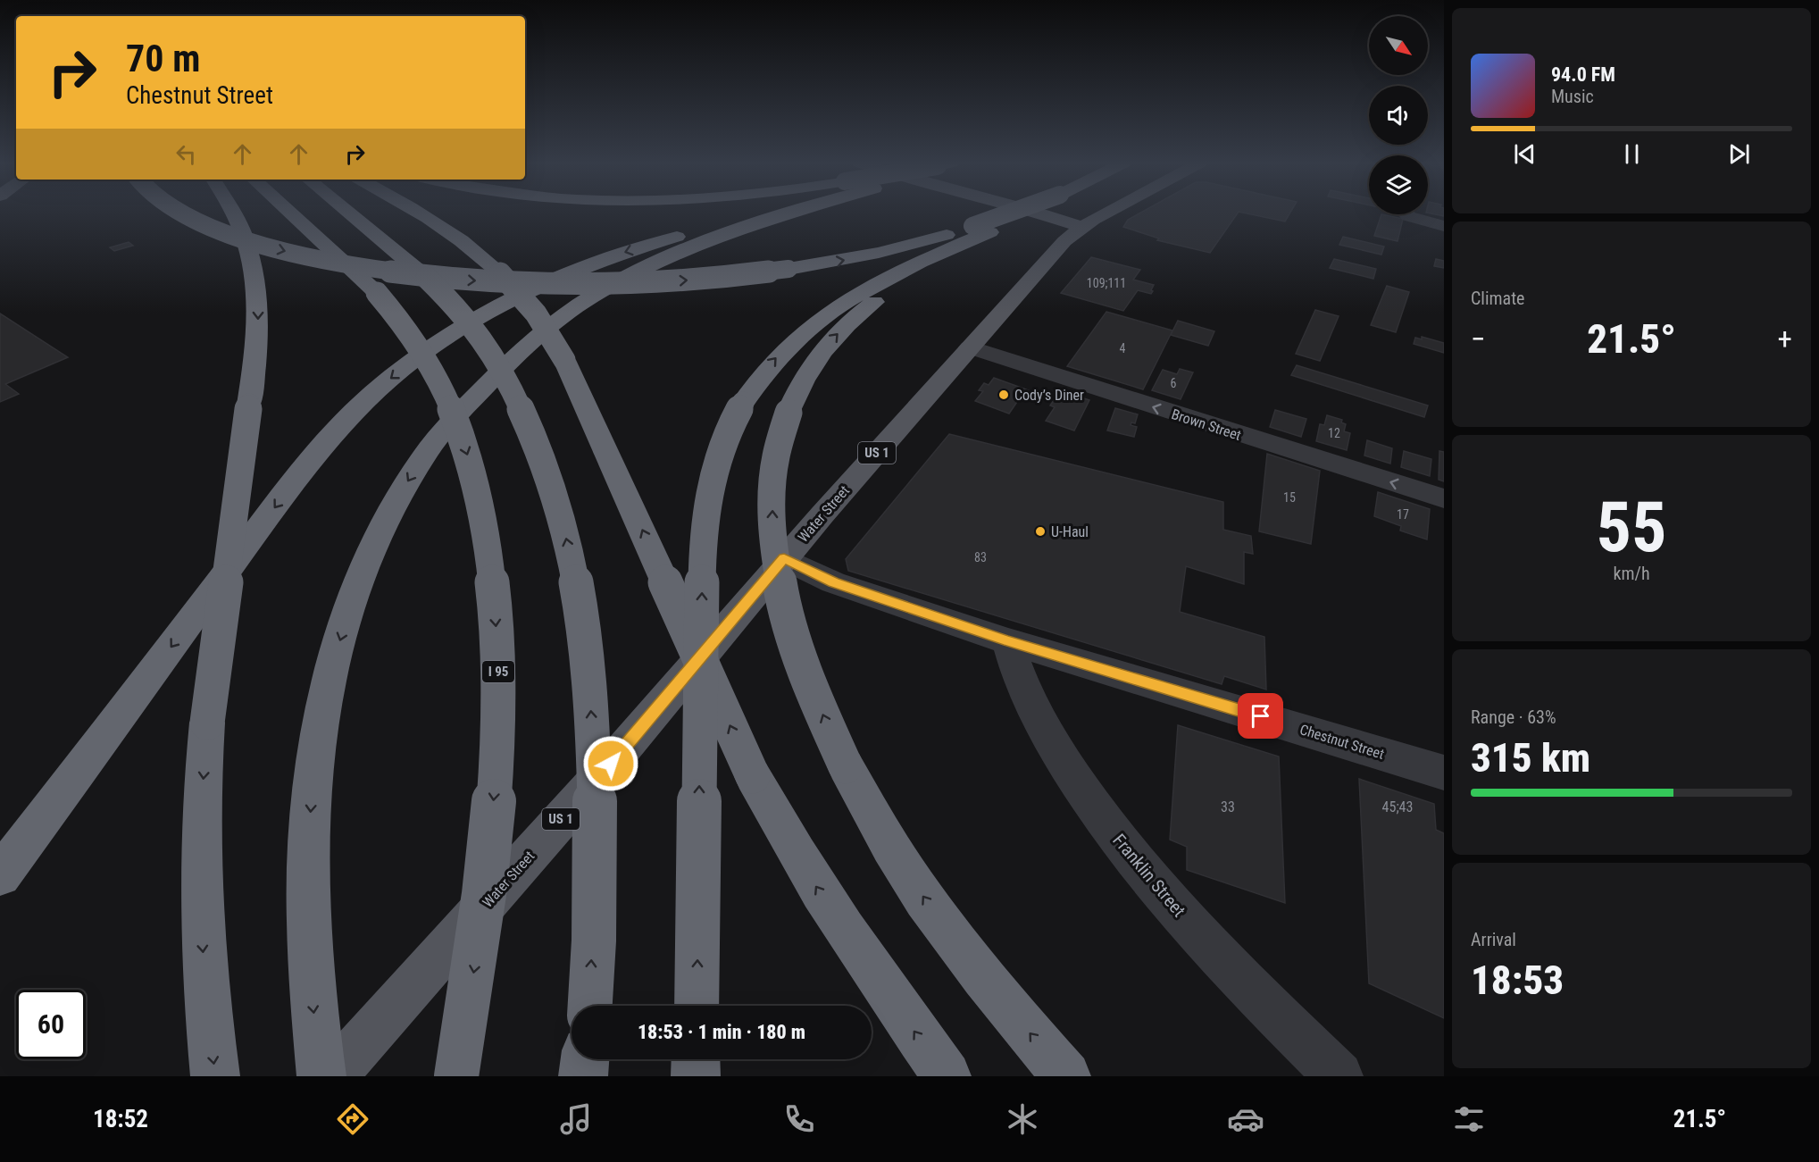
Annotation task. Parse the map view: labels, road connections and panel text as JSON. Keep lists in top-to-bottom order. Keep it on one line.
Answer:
{"streets":{"highway":["I 95"],"main road":["US 1","Water Street"],"street":["Brown Street","Chestnut Street","Franklin Street"]},"crossings":[["Brown Street","Water Street"],["Water Street","Chestnut Street"],["Chestnut Street","Franklin Street"]],"one_way":["Brown Street"],"places":["Cody’s Diner","U-Haul"],"house_numbers":["109;111","4","6","12","15","17","83","33","45;43"],"north":"bottom right","page":{"turn":["70 m","Chestnut Street"],"song":["94.0 FM","Music"],"tile":["Climate",["55","km/h"],["Range · 63%","315 km"],["Arrival","18:53"]],"heat":["−","21.5°","+"],"limit":"60","trip":"18:53 · 1 min · 180 m","tabs":["18:52","21.5°"]}}
